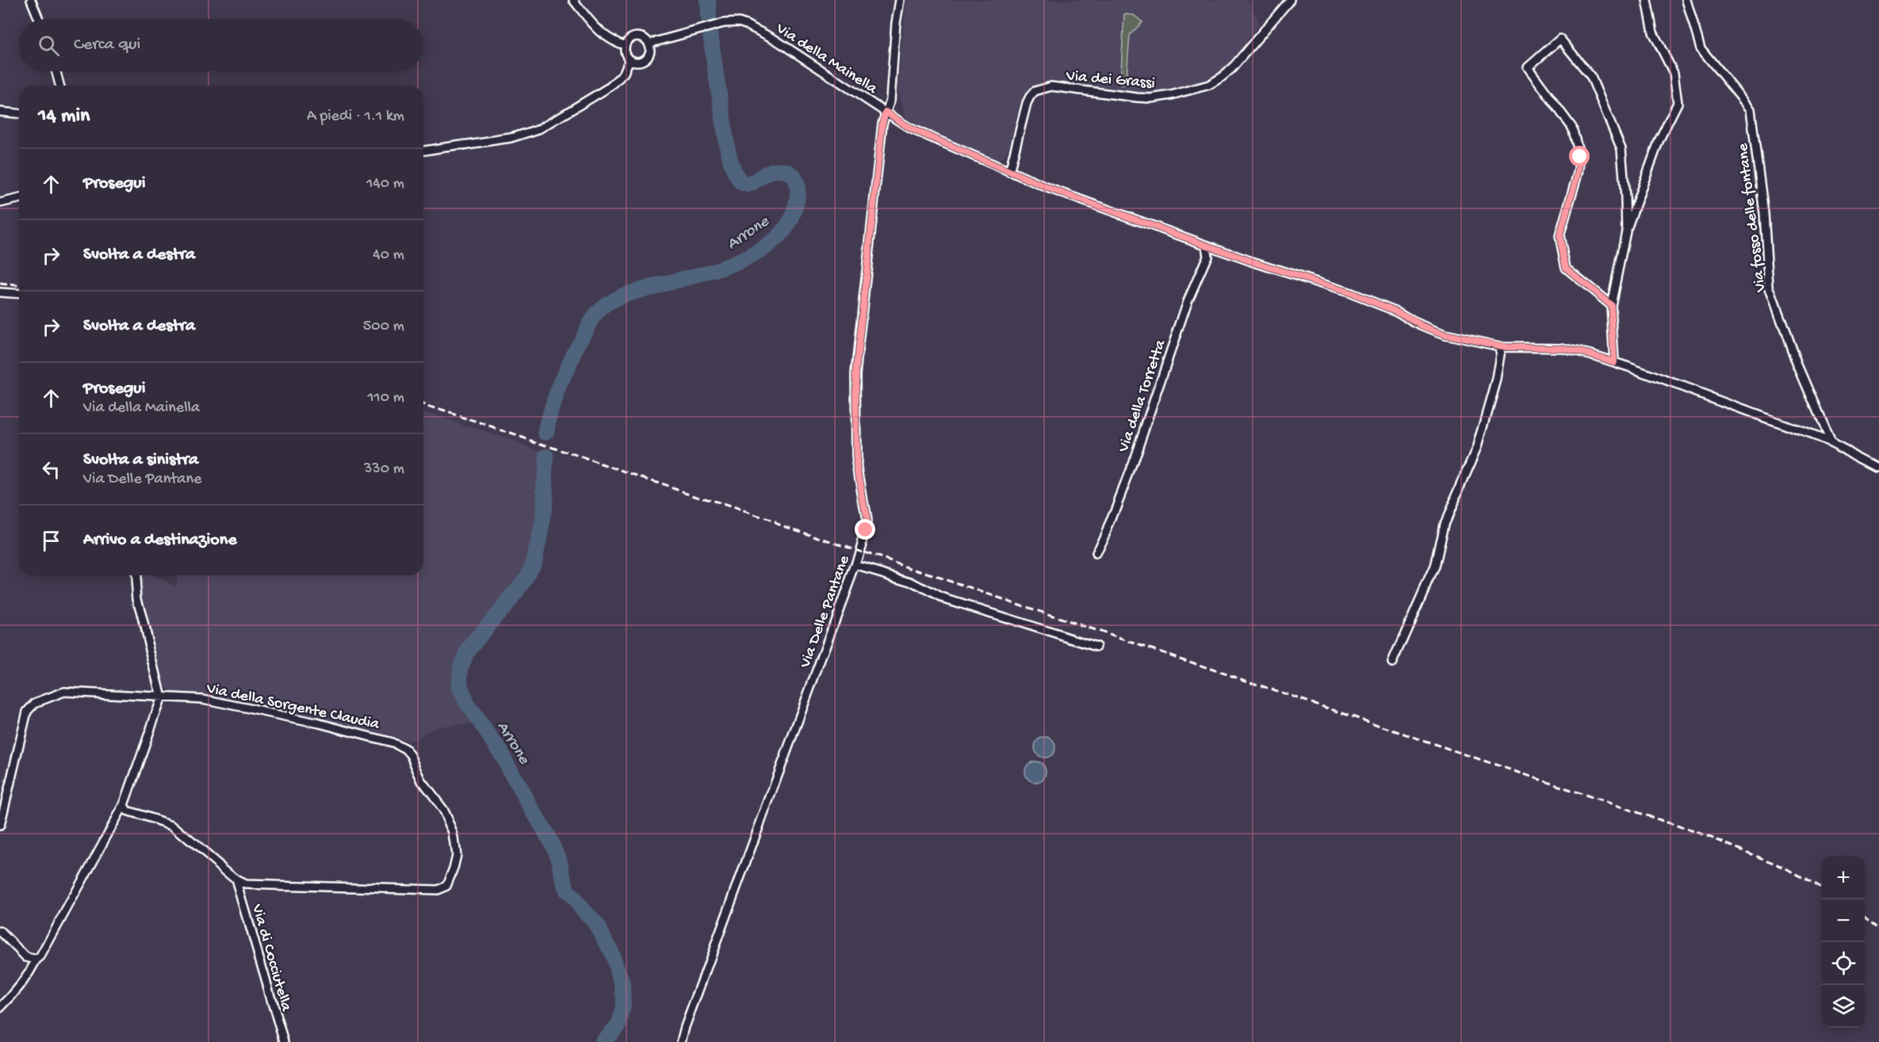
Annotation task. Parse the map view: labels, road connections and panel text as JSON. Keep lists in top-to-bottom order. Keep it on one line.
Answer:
{"streets":{"street":["Via della Mainella","Via dei Grassi","Via fosso delle fontane","Via della Torretta","Via Delle Pantane","Via della Sorgente Claudia","Via di Cocciutella"]},"crossings":[["Via della Mainella","Via dei Grassi"],["Via della Mainella","Via fosso delle fontane"],["Via della Mainella","Via della Torretta"],["Via della Mainella","Via Delle Pantane"],["Via della Sorgente Claudia","Via di Cocciutella"]],"water":["Arrone"],"page":{"search":"Cerca qui","heading":["14 min","A piedi · 1.1 km"],"list":[["Prosegui","140 m"],["Svolta a destra","40 m"],["Svolta a destra","500 m"],["Prosegui","Via della Mainella","110 m"],["Svolta a sinistra","Via Delle Pantane","330 m"],"Arrivo a destinazione"],"map_buttons":["+","−"]}}
